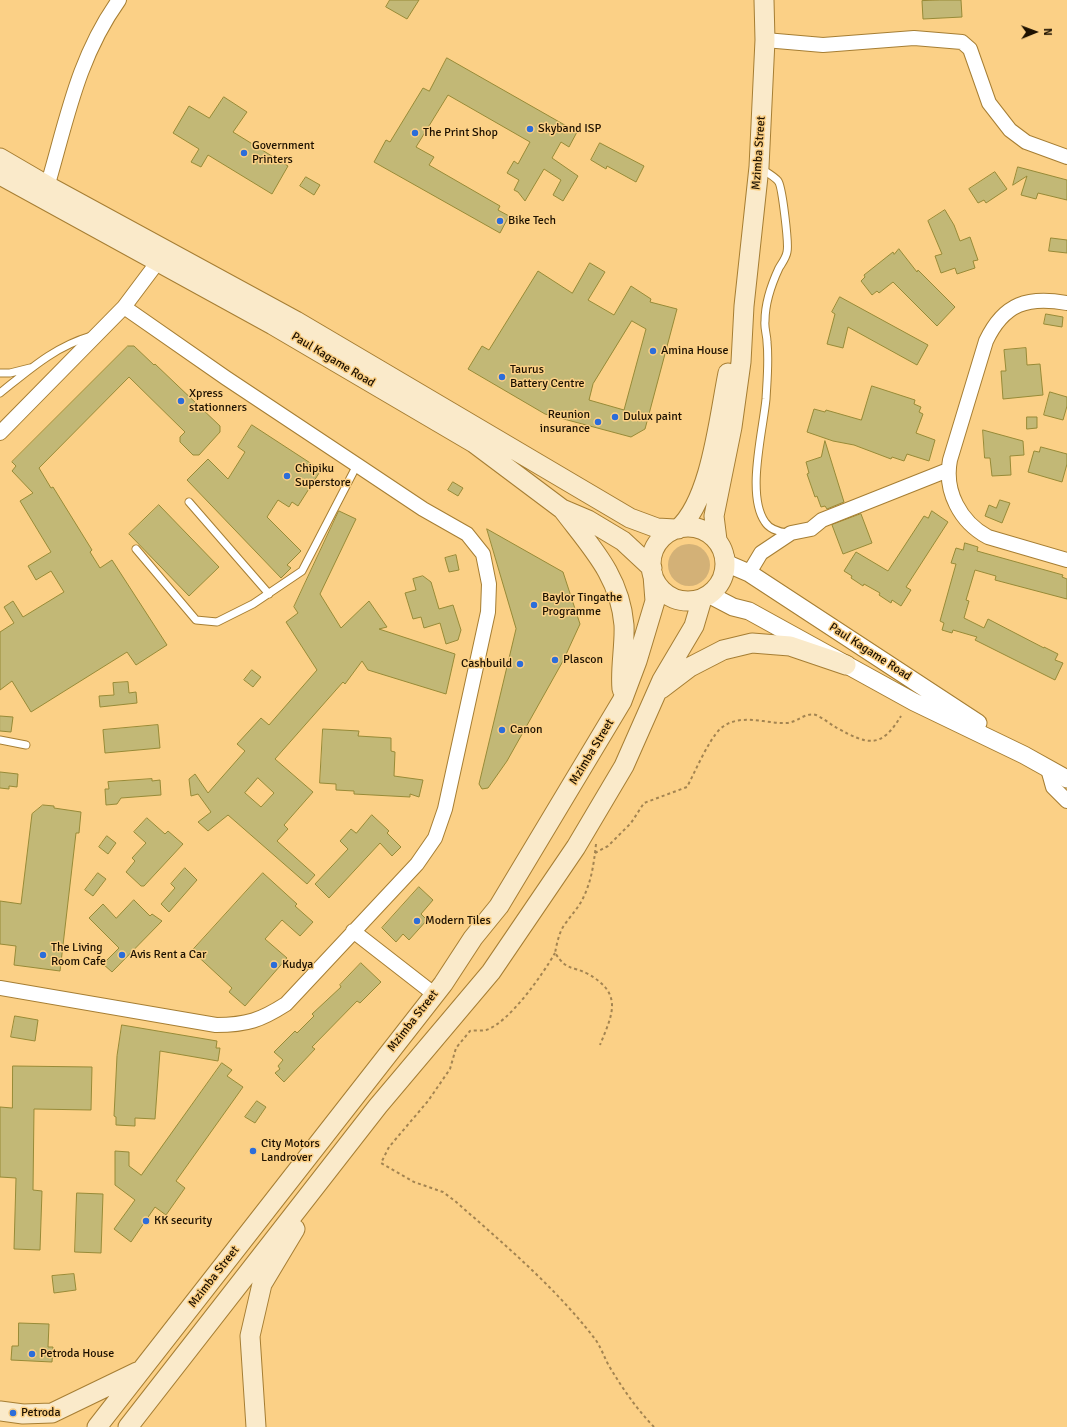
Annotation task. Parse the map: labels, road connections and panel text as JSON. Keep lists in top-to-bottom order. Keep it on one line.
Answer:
{"streets":{"main road":["Mzimba Street","Paul Kagame Road"]},"crossings":[["Mzimba Street","Paul Kagame Road"]],"places":["Skyband ISP","The Print Shop","Government Printers","Bike Tech","Amina House","Taurus Battery Centre","Xpress stationners","Dulux paint","Reunion insurance","Chipiku Superstore","Baylor Tingathe Programme","Plascon","Cashbuild","Canon","Modern Tiles","The Living Room Cafe","Avis Rent a Car","Kudya","City Motors Landrover","KK security","Petroda House","Petroda"],"north":"right"}
